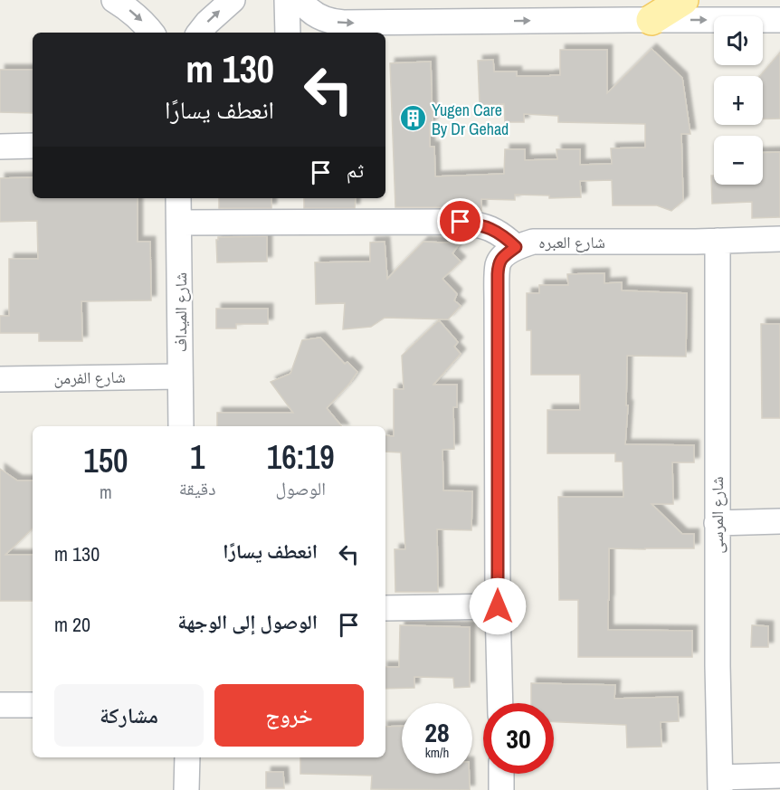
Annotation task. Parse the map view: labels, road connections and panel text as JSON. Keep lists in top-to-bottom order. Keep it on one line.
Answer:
{"streets":{"street":["شارع العبره","شارع الميداف","شارع الفرمن","شارع المرسى"]},"crossings":[["شارع العبره","شارع المرسى"],["شارع الميداف","شارع الفرمن"]],"places":{"building":["Yugen Care By Dr Gehad"]},"page":{"map_buttons":["+","−"],"turn":["130 m","انعطف يسارًا"],"then":"ثم","eta":["16:19","الوصول","1","دقيقة","150","m"],"list":[{"name":"انعطف يسارًا","value":"130 m"},{"name":"الوصول إلى الوجهة","value":"20 m"}],"buttons":["خروج","مشاركة"],"speed":"28 km/h","limit":"30"}}
